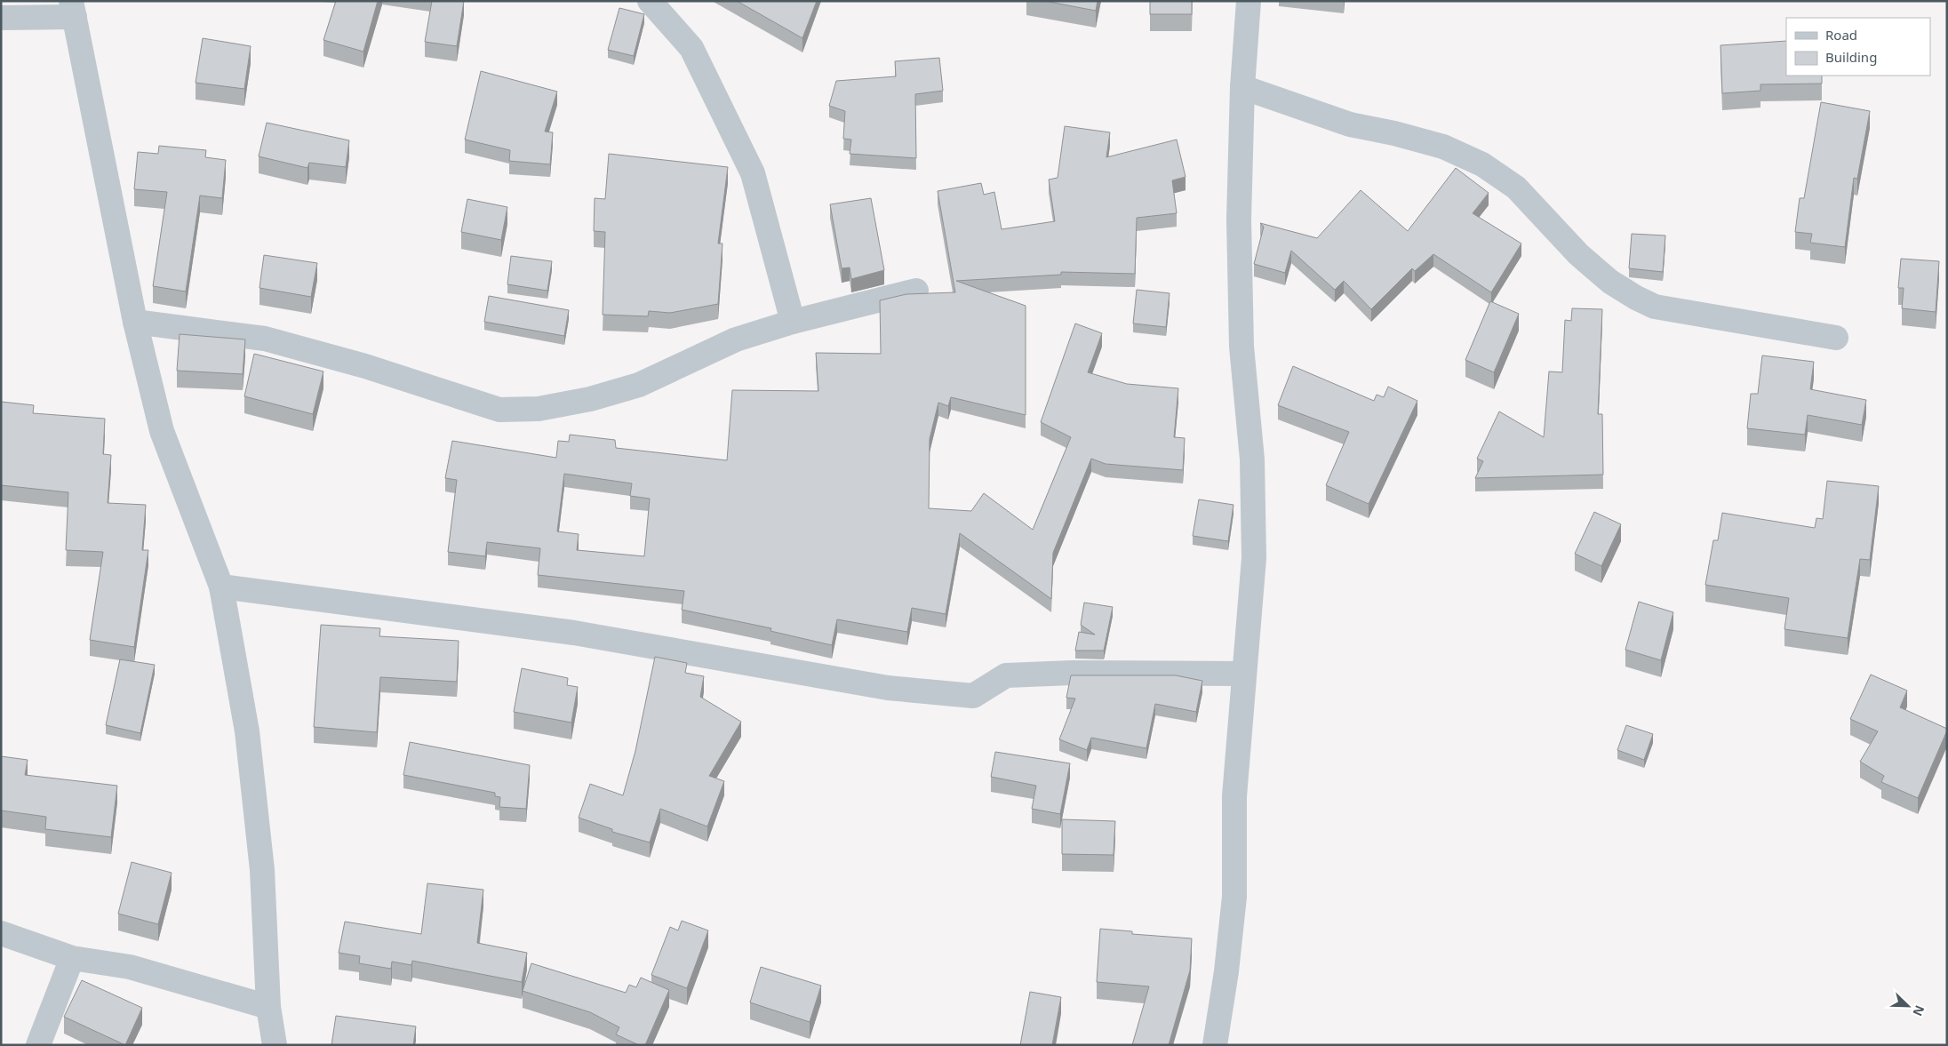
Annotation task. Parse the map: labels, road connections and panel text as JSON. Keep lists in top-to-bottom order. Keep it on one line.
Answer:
{"legend":["Road","Building"],"north":"bottom right"}
